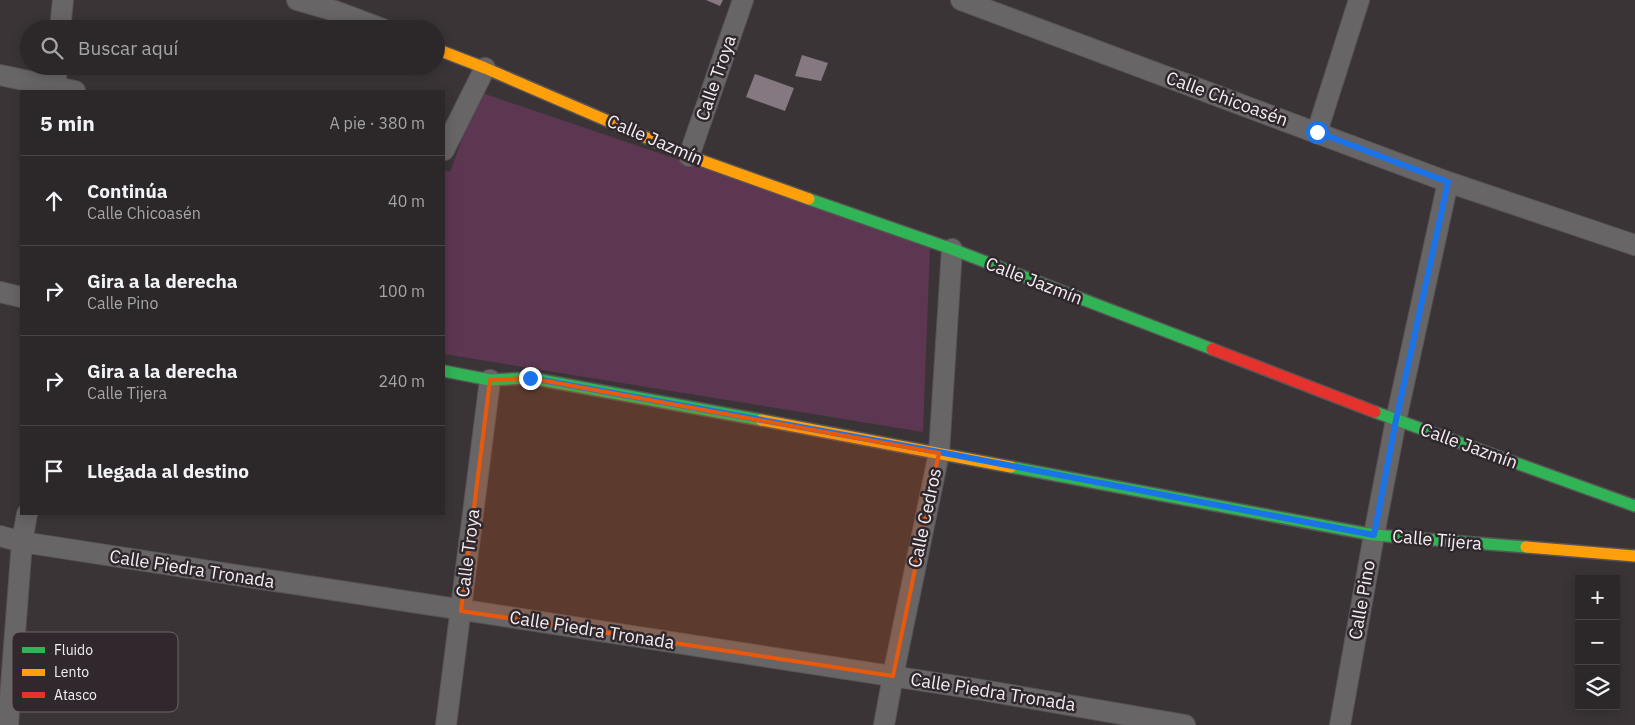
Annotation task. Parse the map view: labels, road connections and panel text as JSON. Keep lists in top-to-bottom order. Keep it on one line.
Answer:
{"streets":{"street":["Calle Troya","Calle Chicoasén","Calle Jazmín","Calle Cedros","Calle Tijera","Calle Piedra Tronada","Calle Pino"]},"crossings":[["Calle Troya","Calle Jazmín"],["Calle Troya","Calle Tijera"],["Calle Troya","Calle Piedra Tronada"],["Calle Chicoasén","Calle Pino"],["Calle Jazmín","Calle Cedros"],["Calle Jazmín","Calle Pino"],["Calle Cedros","Calle Tijera"],["Calle Cedros","Calle Piedra Tronada"],["Calle Tijera","Calle Pino"]],"legend":["Fluido","Lento","Atasco"],"page":{"search":"Buscar aquí","heading":["5 min","A pie · 380 m"],"list":[["Continúa","Calle Chicoasén","40 m"],["Gira a la derecha","Calle Pino","100 m"],["Gira a la derecha","Calle Tijera","240 m"],"Llegada al destino"],"map_buttons":["+","−"]}}
